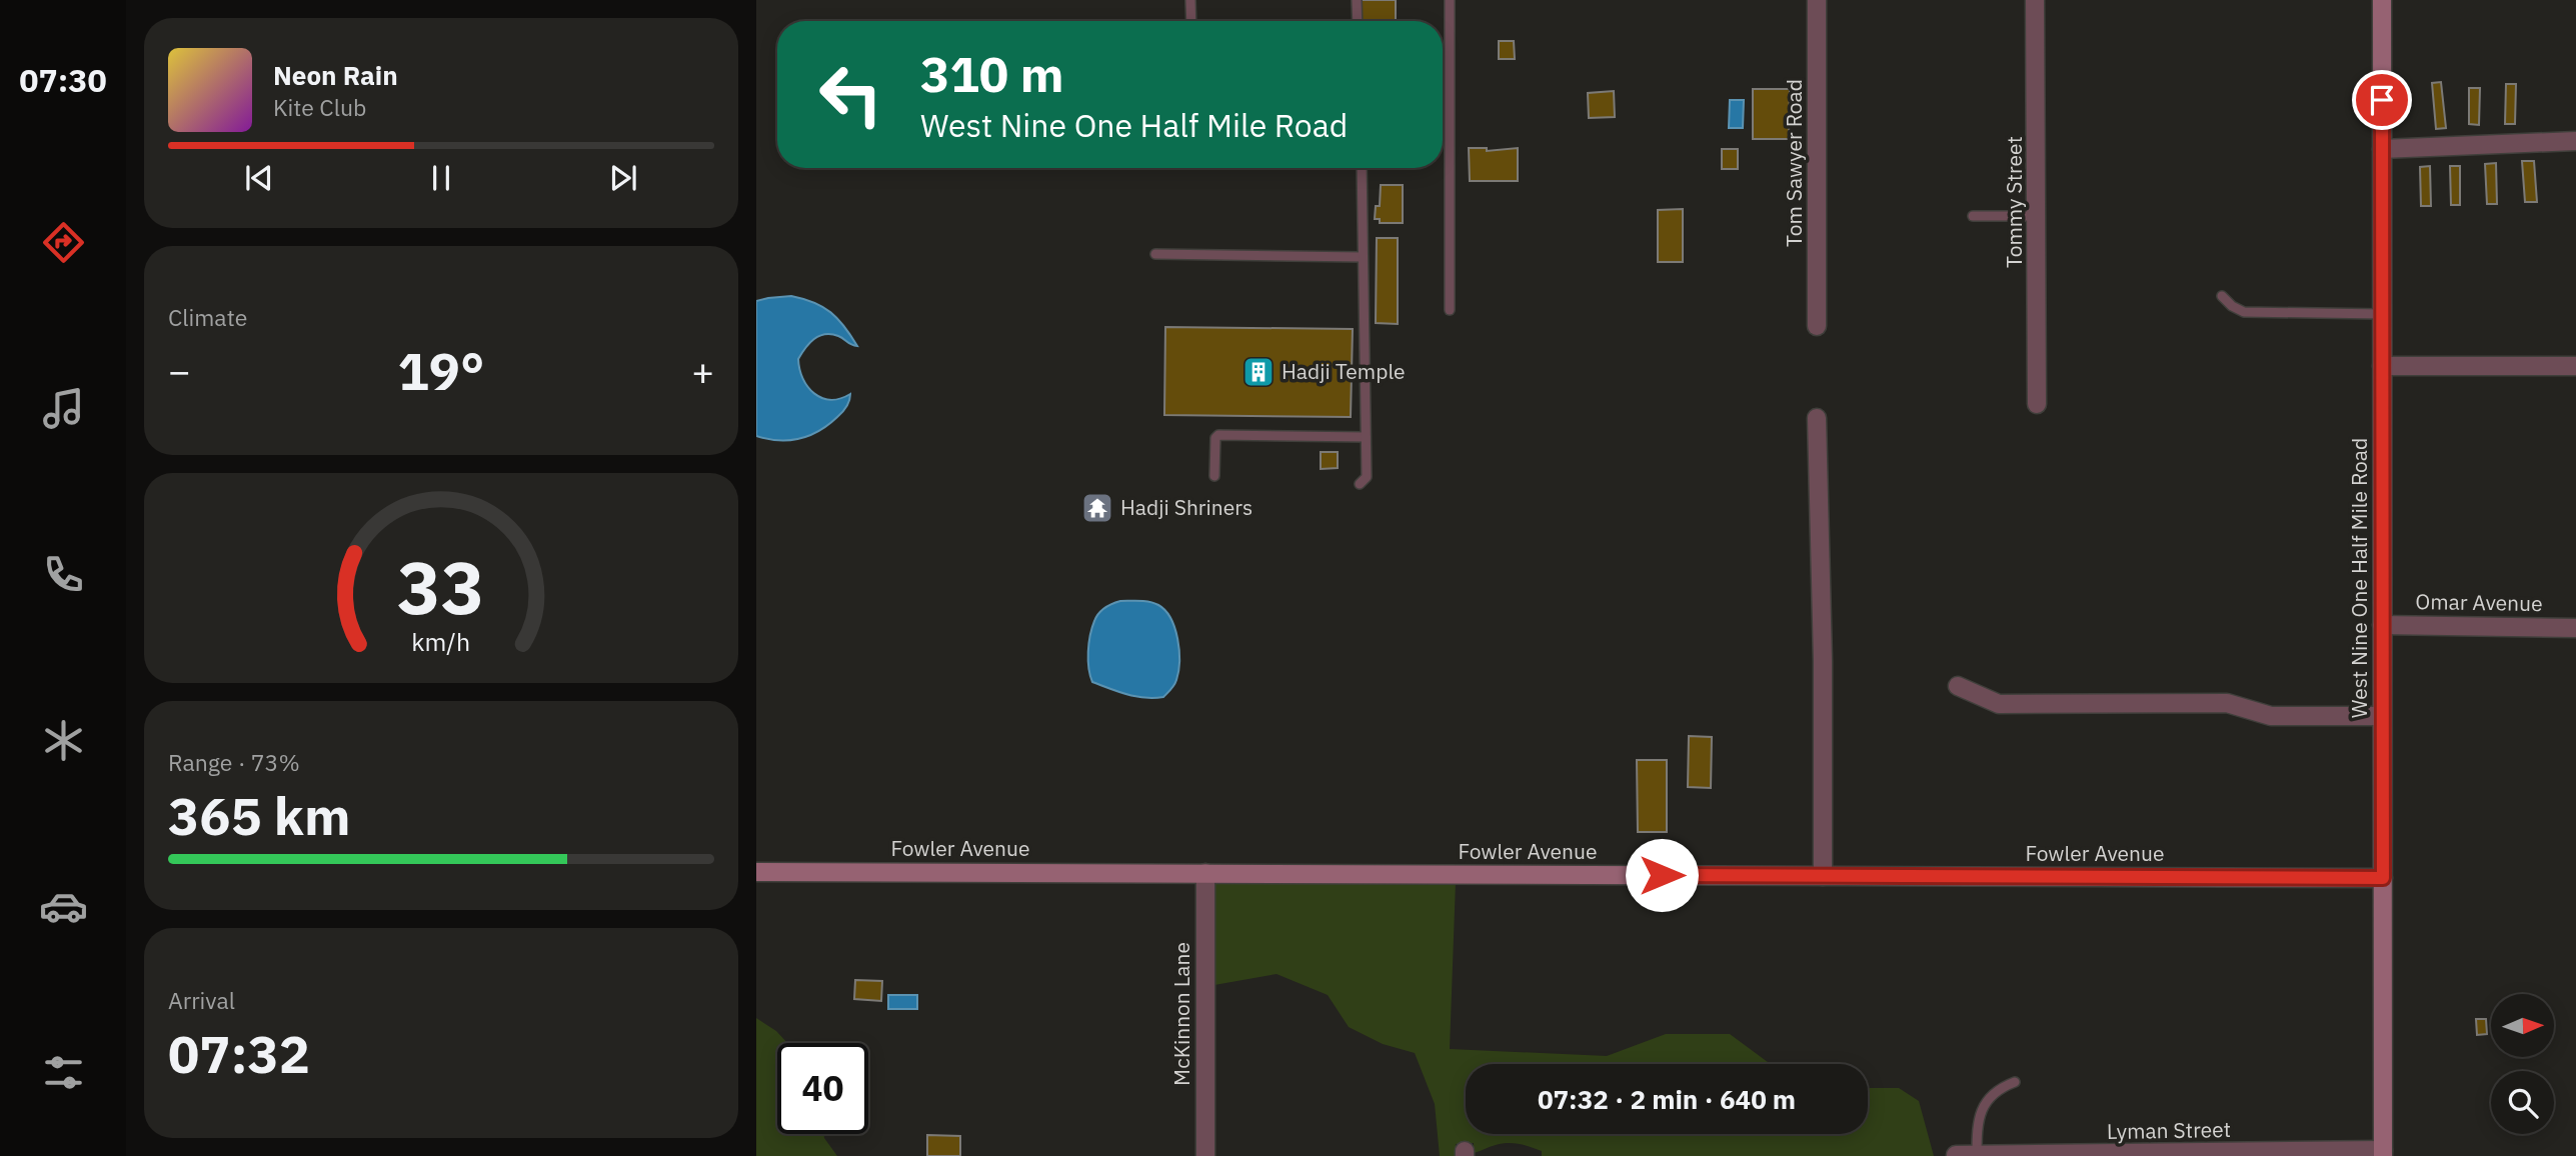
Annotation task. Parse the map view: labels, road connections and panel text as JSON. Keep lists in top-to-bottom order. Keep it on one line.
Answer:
{"streets":{"street":["Tom Sawyer Road","Tommy Street","West Nine One Half Mile Road","Omar Avenue","Fowler Avenue","McKinnon Lane","Lyman Street"]},"crossings":[["West Nine One Half Mile Road","Omar Avenue"],["West Nine One Half Mile Road","Fowler Avenue"],["West Nine One Half Mile Road","Lyman Street"],["Fowler Avenue","McKinnon Lane"]],"places":{"building":["Hadji Temple"],"temple":["Hadji Shriners"]},"north":"right","page":{"tabs":"07:30","turn":["310 m","West Nine One Half Mile Road"],"song":["Neon Rain","Kite Club"],"tile":["Climate",["Range · 73%","365 km"],["Arrival","07:32"]],"heat":["−","19°","+"],"limit":"40","trip":"07:32 · 2 min · 640 m","gauge":["33","km/h"]}}
